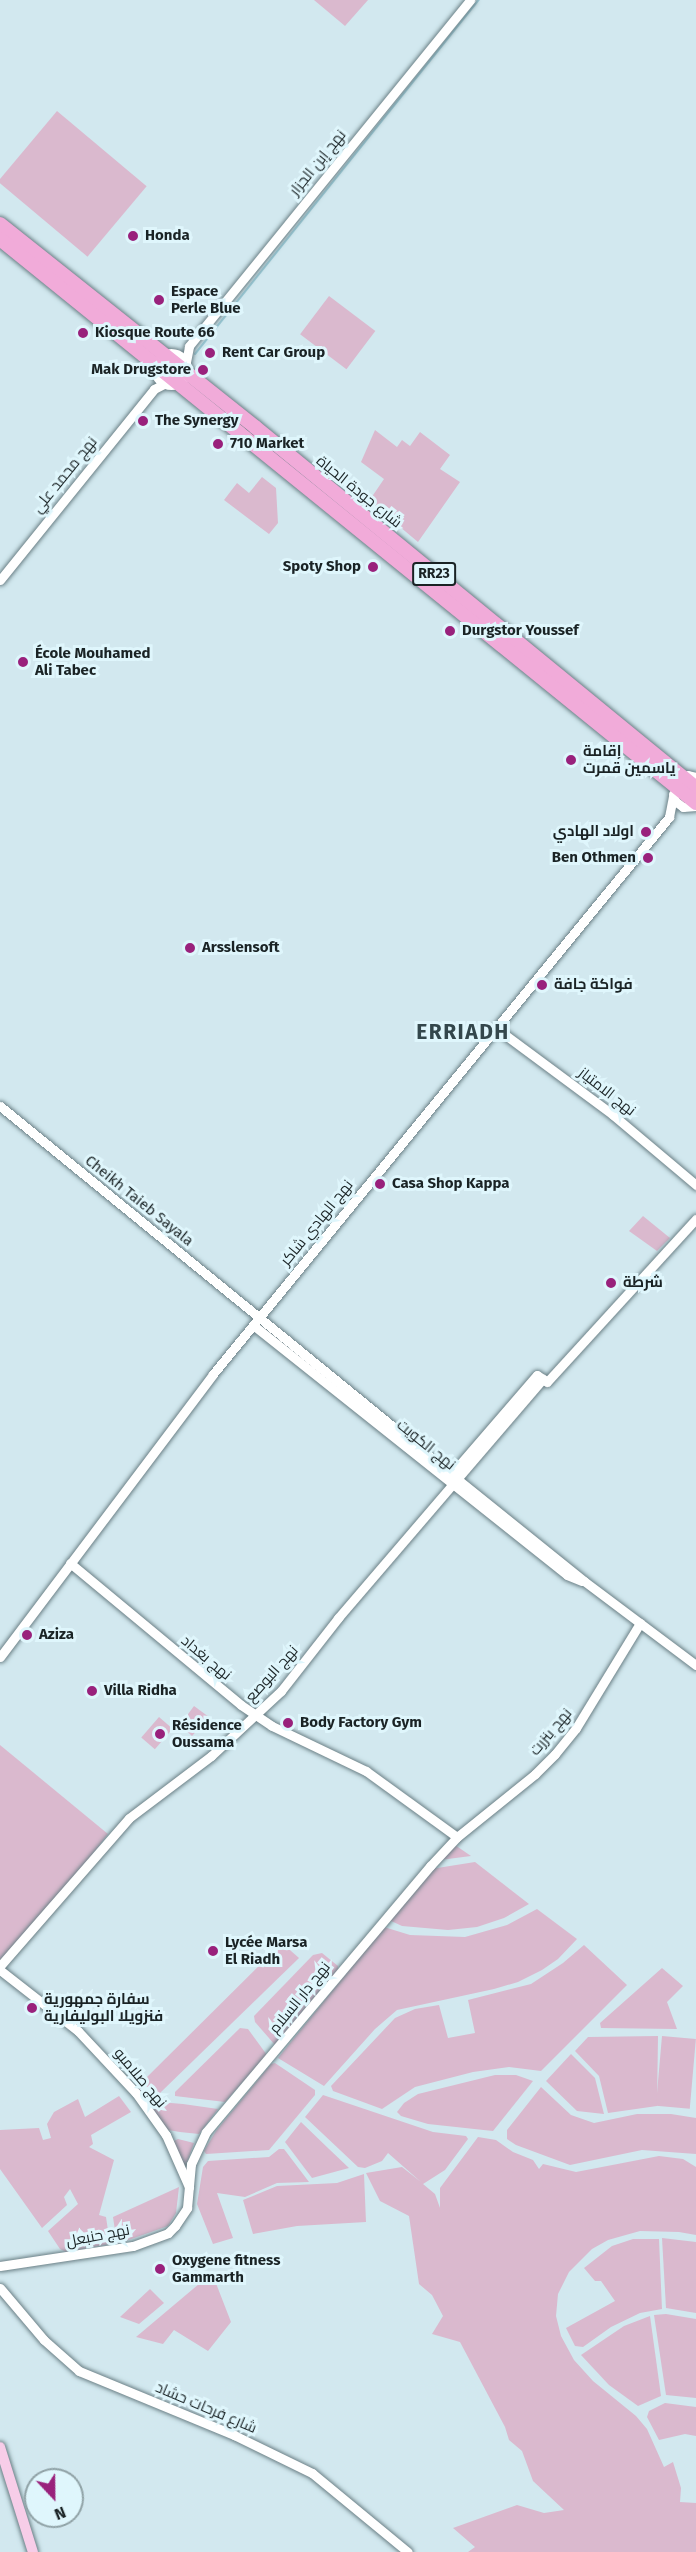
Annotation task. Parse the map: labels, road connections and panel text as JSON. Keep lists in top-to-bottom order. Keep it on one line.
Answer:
{"streets":{"highway":["شارع جودة الحياة","RR23"],"street":["نهج إبن الجزار","نهج محمد علي","نهج الامتياز","Cheikh Taieb Sayala","نهج الهادي شاكر","نهج الكويت","نهج بغداد","نهج البوصع","نهج بنزرت","نهج دار السلام","نهج صلامبو","نهج حنبعل","شارع فرحات حشاد"]},"crossings":[["نهج الامتياز","نهج الهادي شاكر"],["Cheikh Taieb Sayala","نهج الهادي شاكر"],["Cheikh Taieb Sayala","نهج الكويت"],["نهج الهادي شاكر","نهج الكويت"],["نهج الهادي شاكر","نهج بغداد"],["نهج الكويت","نهج البوصع"],["نهج الكويت","نهج بنزرت"],["نهج بغداد","نهج البوصع"],["نهج بغداد","نهج بنزرت"],["نهج بغداد","نهج دار السلام"],["نهج البوصع","نهج صلامبو"],["نهج بنزرت","نهج دار السلام"],["نهج دار السلام","نهج صلامبو"],["نهج دار السلام","نهج حنبعل"],["نهج صلامبو","نهج حنبعل"]],"districts":["ERRIADH"],"places":["Honda","Espace Perle Blue","Kiosque Route 66","Rent Car Group","Mak Drugstore","The Synergy","710 Market","Spoty Shop","Durgstor Youssef","École Mouhamed Ali Tabec","إقامة ياسمين قمرت","اولاد الهادي","Ben Othmen","Arsslensoft","فواكة جافة","Casa Shop Kappa","شرطة","Aziza","Villa Ridha","Body Factory Gym","Résidence Oussama","Lycée Marsa El Riadh","سفارة جمهورية فنزويلا البوليفارية","Oxygene fitness Gammarth"],"north":"bottom"}
